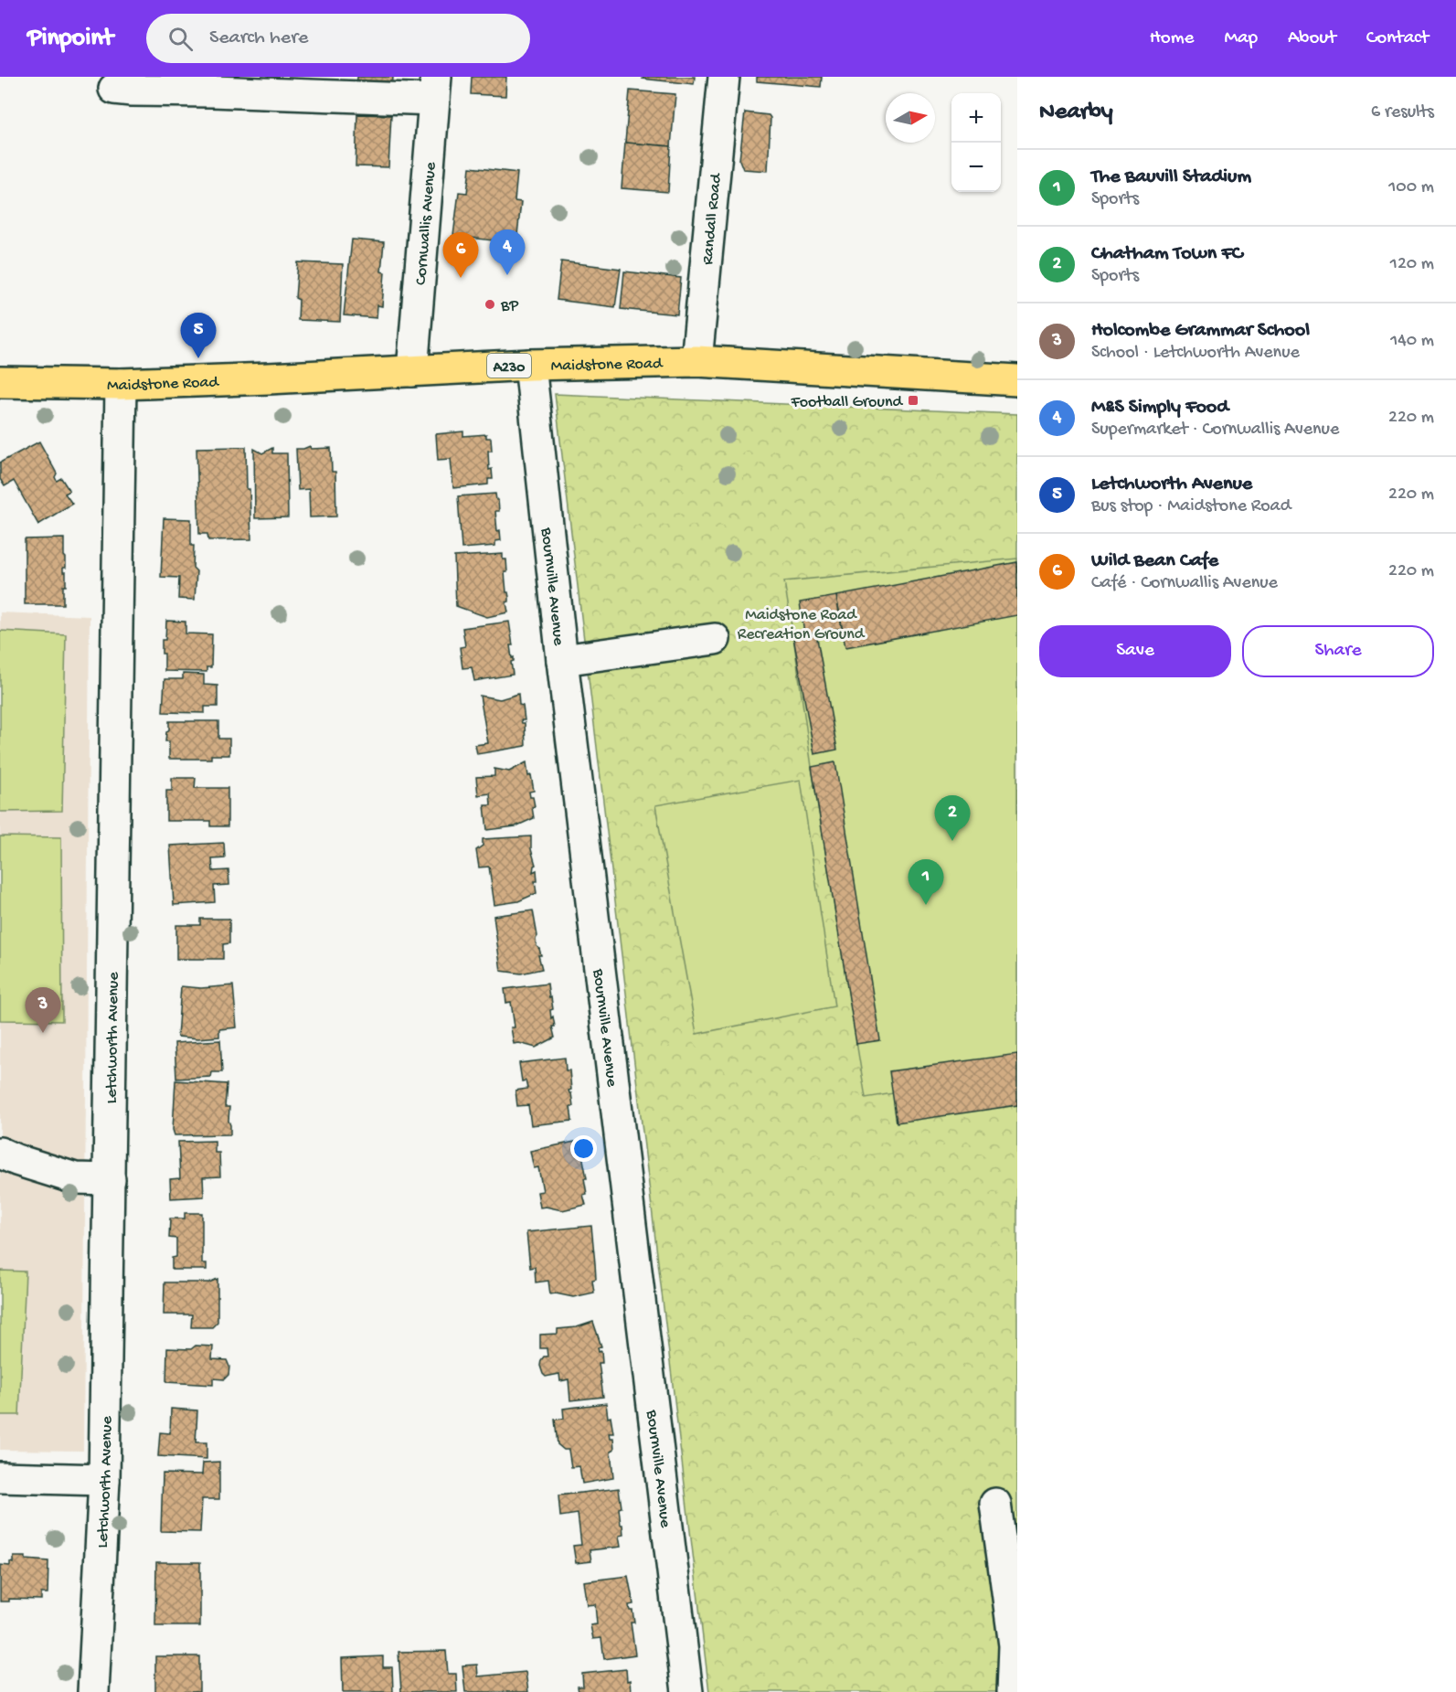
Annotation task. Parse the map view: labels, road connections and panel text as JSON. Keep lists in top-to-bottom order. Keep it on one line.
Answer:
{"streets":{"main road":["Maidstone Road","A230"],"street":["Randall Road","Cornwallis Avenue","Bournville Avenue","Letchworth Avenue"]},"crossings":[["Randall Road","Maidstone Road"],["Cornwallis Avenue","Maidstone Road"],["Maidstone Road","Bournville Avenue"],["Maidstone Road","Letchworth Avenue"]],"parks":["Maidstone Road Recreation Ground"],"places":{"other":["BP"],"transit":["Football Ground"]},"north":"right","page":{"header":"Pinpoint","search":"Search here","nav":["Home","Map","About","Contact"],"heading":["Nearby","6 results"],"map_buttons":["+","−"],"list":[{"mark":"1","name":"The Bauvill Stadium","note":"Sports","value":"100 m"},{"mark":"2","name":"Chatham Town FC","note":"Sports","value":"120 m"},{"mark":"3","name":"Holcombe Grammar School","note":"School · Letchworth Avenue","value":"140 m"},{"mark":"4","name":"M&S Simply Food","note":"Supermarket · Cornwallis Avenue","value":"220 m"},{"mark":"5","name":"Letchworth Avenue","note":"Bus stop · Maidstone Road","value":"220 m"},{"mark":"6","name":"Wild Bean Cafe","note":"Café · Cornwallis Avenue","value":"220 m"}],"pins":["4","6","5","2","1","3"],"buttons":["Save","Share"]}}
